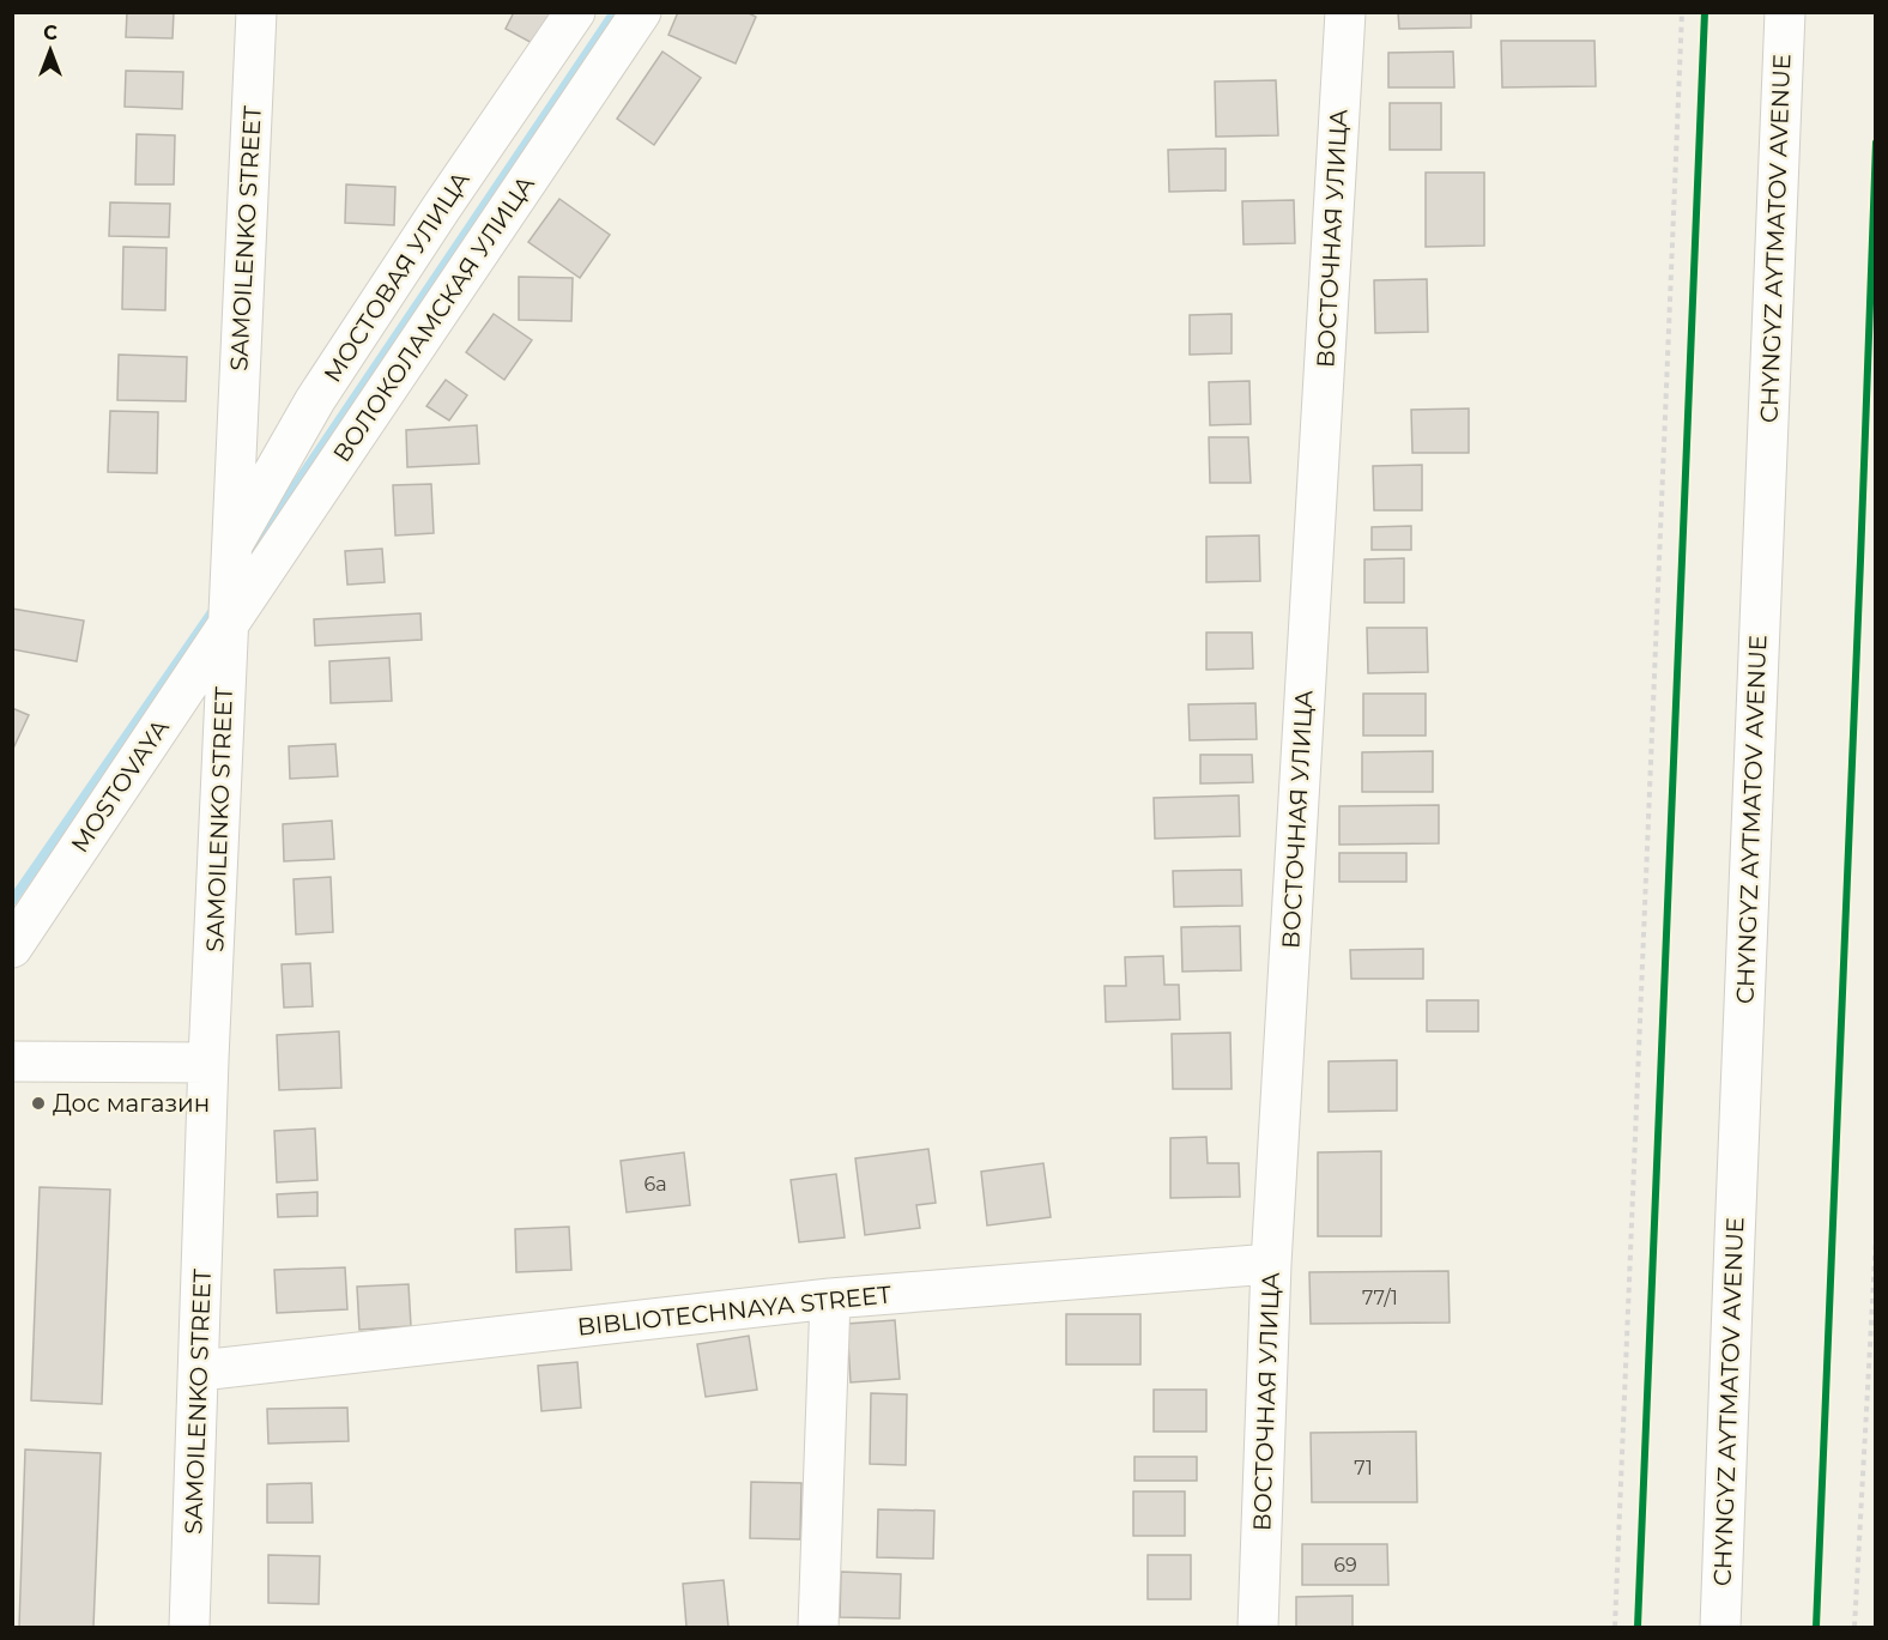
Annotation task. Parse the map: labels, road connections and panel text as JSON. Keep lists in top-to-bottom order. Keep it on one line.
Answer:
{"streets":{"street":["SAMOILENKO STREET","ВОСТОЧНАЯ УЛИЦА","CHYNGYZ AYTMATOV AVENUE","МОСТОВАЯ УЛИЦА","ВОЛОКОЛАМСКАЯ УЛИЦА","MOSTOVAYA","BIBLIOTECHNAYA STREET"]},"crossings":[["SAMOILENKO STREET","МОСТОВАЯ УЛИЦА"],["SAMOILENKO STREET","ВОЛОКОЛАМСКАЯ УЛИЦА"],["SAMOILENKO STREET","MOSTOVAYA"],["SAMOILENKO STREET","BIBLIOTECHNAYA STREET"],["ВОСТОЧНАЯ УЛИЦА","BIBLIOTECHNAYA STREET"],["ВОЛОКОЛАМСКАЯ УЛИЦА","MOSTOVAYA"]],"places":["Дос магазин"],"house_numbers":["6а","77/1","71","69"],"north":"top"}
